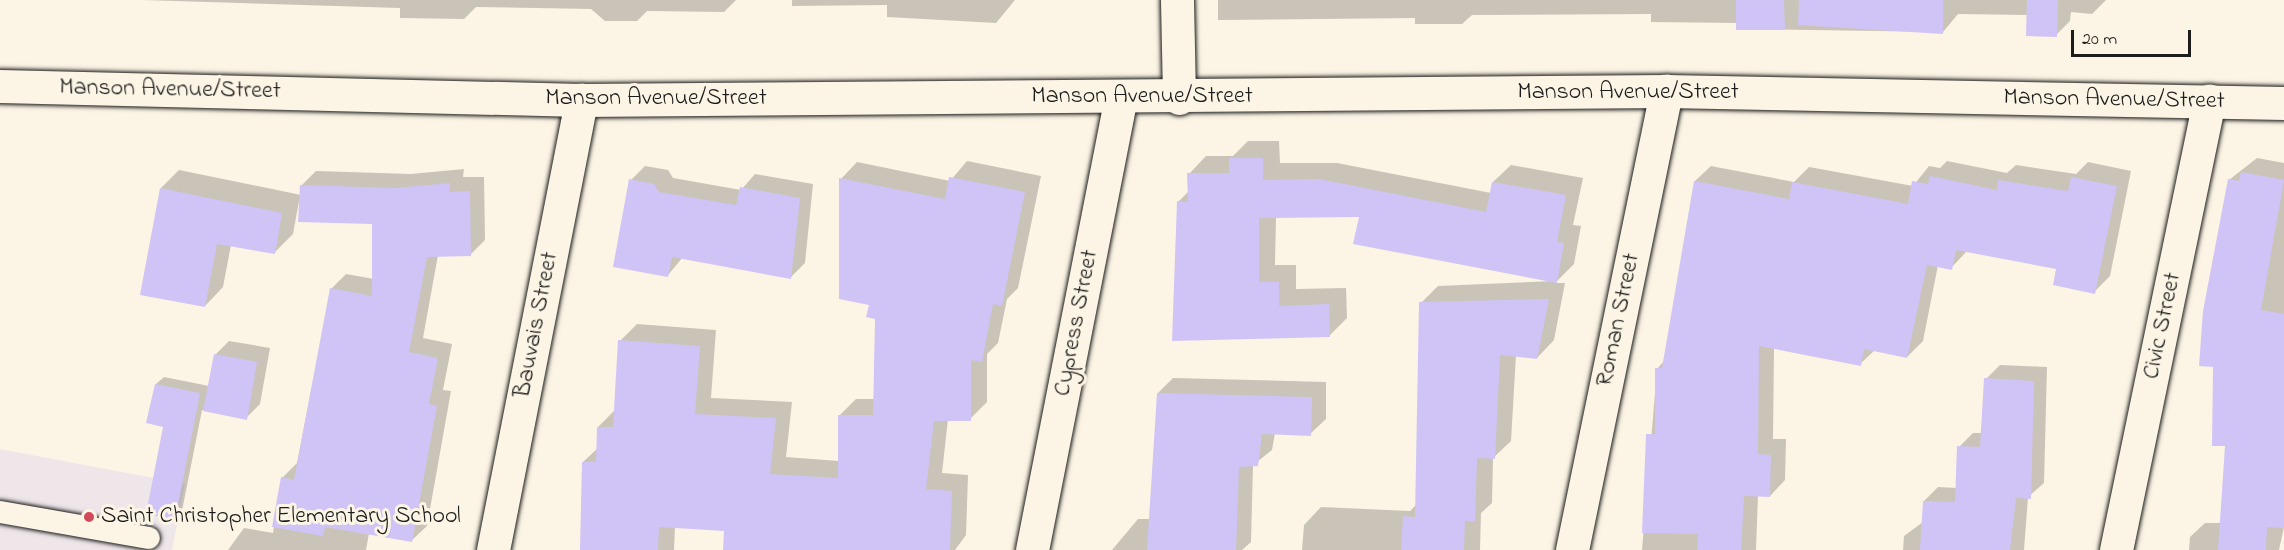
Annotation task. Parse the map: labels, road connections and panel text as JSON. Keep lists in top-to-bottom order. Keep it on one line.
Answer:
{"streets":{"street":["Manson Avenue/Street","Roman Street","Cypress Street","Bauvais Street","Civic Street"]},"crossings":[["Manson Avenue/Street","Roman Street"],["Manson Avenue/Street","Cypress Street"],["Manson Avenue/Street","Bauvais Street"],["Manson Avenue/Street","Civic Street"]],"places":["Saint Christopher Elementary School"],"scale_bar":"20 m"}
